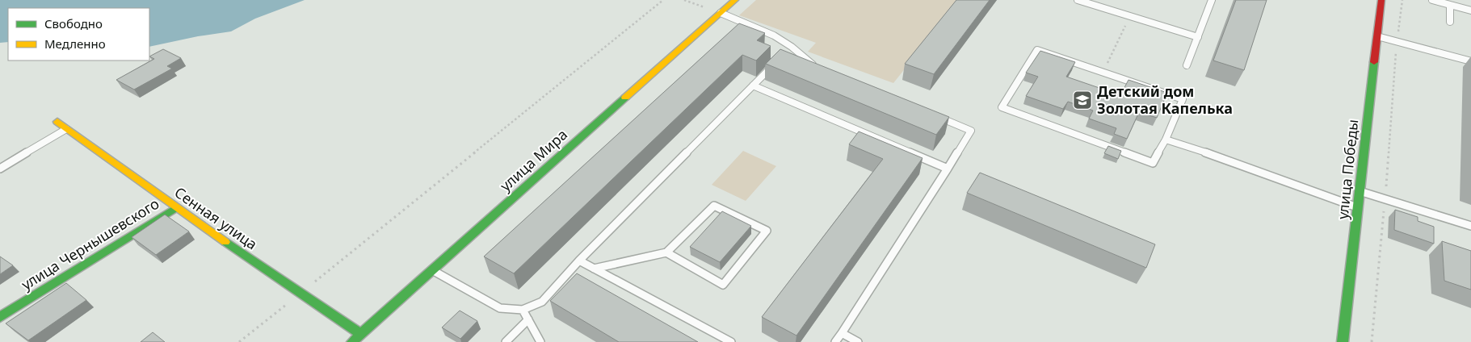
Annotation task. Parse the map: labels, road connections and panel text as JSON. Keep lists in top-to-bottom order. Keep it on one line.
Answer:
{"streets":{"street":["улица Мира","улица Победы","Сенная улица","улица Чернышевского"]},"crossings":[["улица Мира","Сенная улица"],["Сенная улица","улица Чернышевского"]],"places":{"school or university":["Детский дом Золотая Капелька"]},"legend":["Свободно","Медленно"]}
